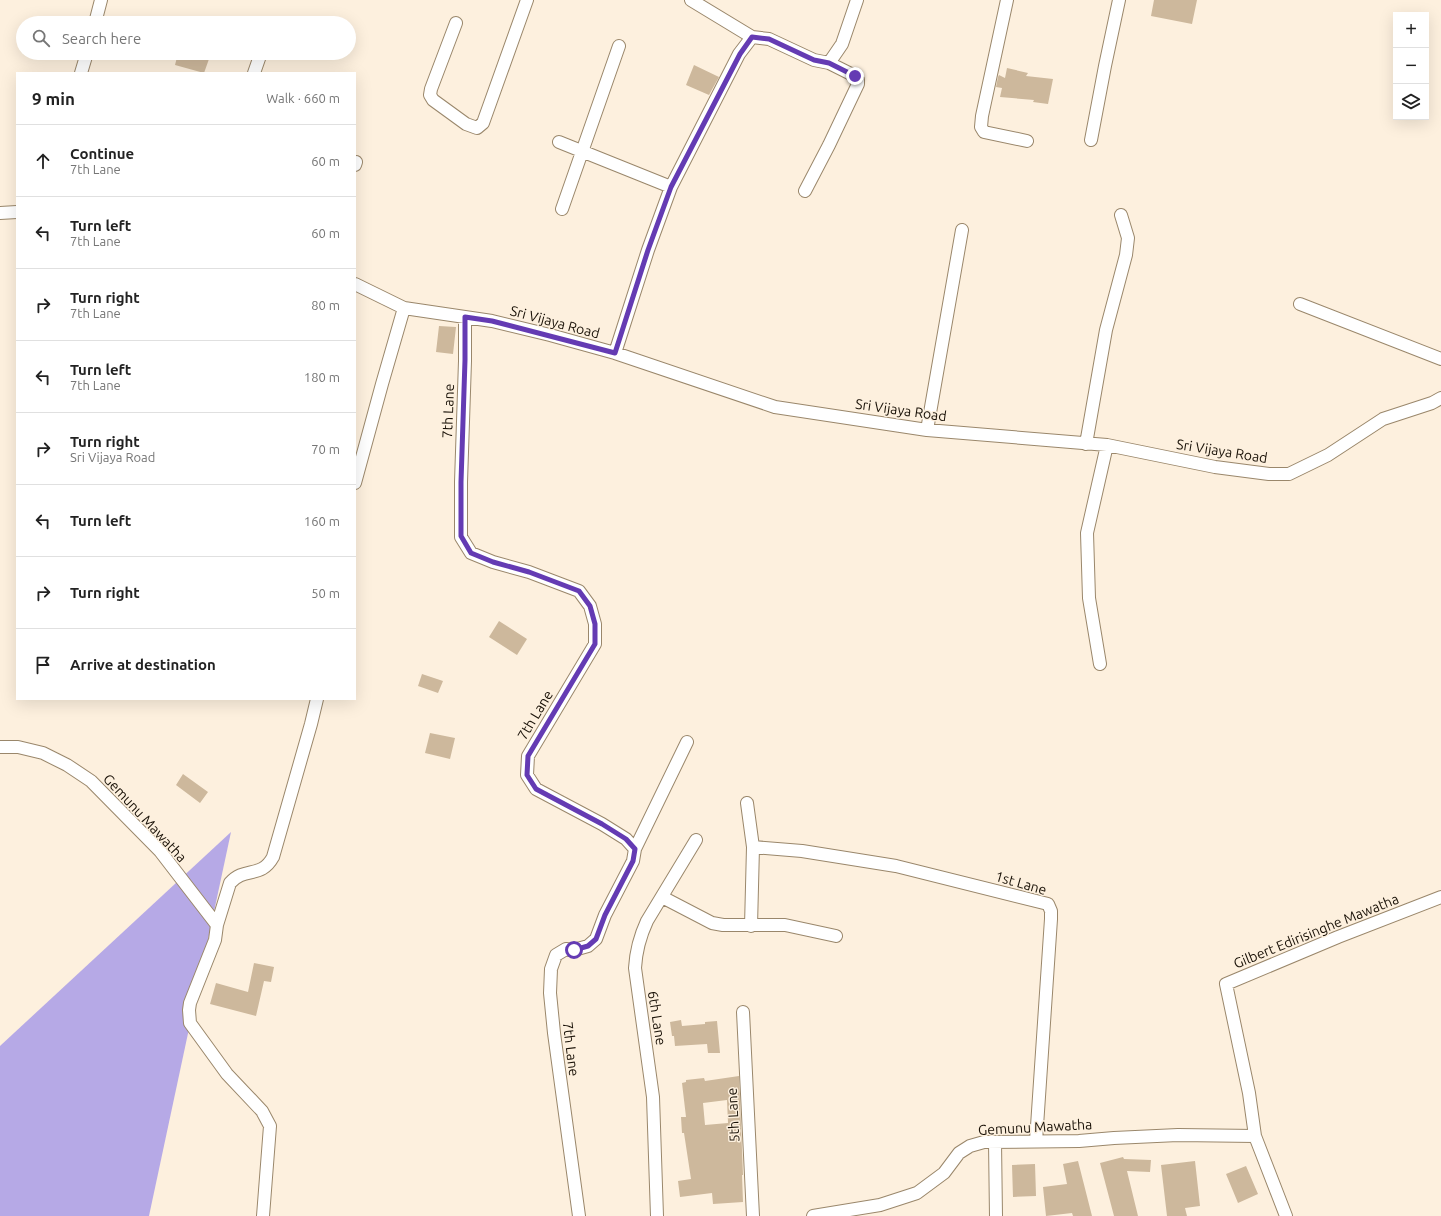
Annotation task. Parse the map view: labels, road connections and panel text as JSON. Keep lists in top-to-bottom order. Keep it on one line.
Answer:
{"streets":{"street":["Sri Vijaya Road","7th Lane","Gemunu Mawatha","1st Lane","Gilbert Edirisinghe Mawatha","6th Lane","5th Lane"]},"crossings":[["Sri Vijaya Road","7th Lane"],["Gemunu Mawatha","1st Lane"],["Gemunu Mawatha","Gilbert Edirisinghe Mawatha"]],"page":{"map_buttons":["+","−"],"search":"Search here","heading":["9 min","Walk · 660 m"],"list":[["Continue","7th Lane","60 m"],["Turn left","7th Lane","60 m"],["Turn right","7th Lane","80 m"],["Turn left","7th Lane","180 m"],["Turn right","Sri Vijaya Road","70 m"],["Turn left","160 m"],["Turn right","50 m"],"Arrive at destination"]}}
